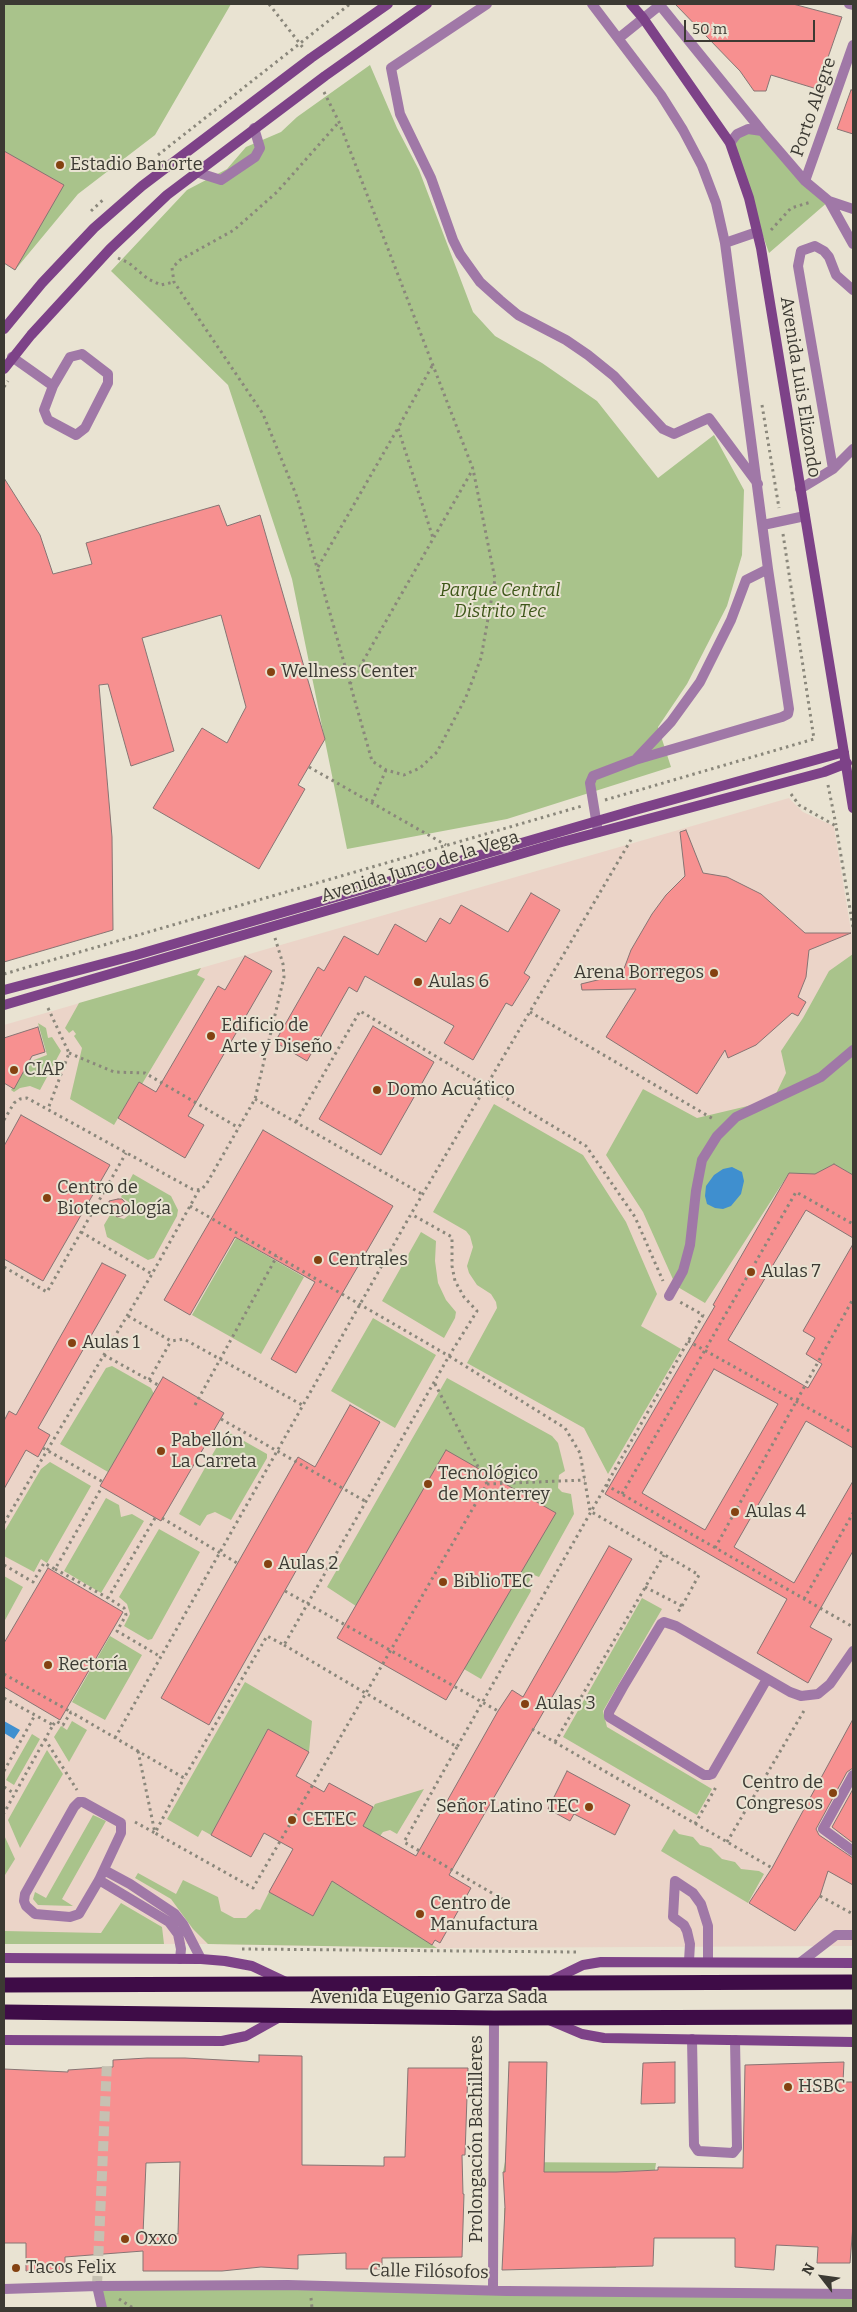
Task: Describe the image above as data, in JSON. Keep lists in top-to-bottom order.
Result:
{
  "streets": {
    "highway": ["Avenida Eugenio Garza Sada"],
    "street": [
      "Porto Alegre",
      "Avenida Luis Elizondo",
      "Avenida Junco de la Vega",
      "Prolongación Bachilleres",
      "Calle Filósofos"
    ]
  },
  "crossings": [
    ["Avenida Luis Elizondo", "Avenida Junco de la Vega"],
    ["Avenida Eugenio Garza Sada", "Prolongación Bachilleres"],
    ["Prolongación Bachilleres", "Calle Filósofos"]
  ],
  "parks": ["Parque Central Distrito Tec"],
  "places": [
    "Estadio Banorte",
    "Wellness Center",
    "Arena Borregos",
    "Aulas 6",
    "Edificio de Arte y Diseño",
    "CIAP",
    "Domo Acuático",
    "Centro de Biotecnología",
    "Centrales",
    "Aulas 7",
    "Aulas 1",
    "Pabellón La Carreta",
    "Tecnológico de Monterrey",
    "Aulas 4",
    "Aulas 2",
    "BiblioTEC",
    "Rectoría",
    "Aulas 3",
    "Centro de Congresos",
    "Señor Latino TEC",
    "CETEC",
    "Centro de Manufactura",
    "HSBC",
    "Oxxo",
    "Tacos Felix"
  ],
  "scale_bar": "50 m",
  "north": "top left"
}
